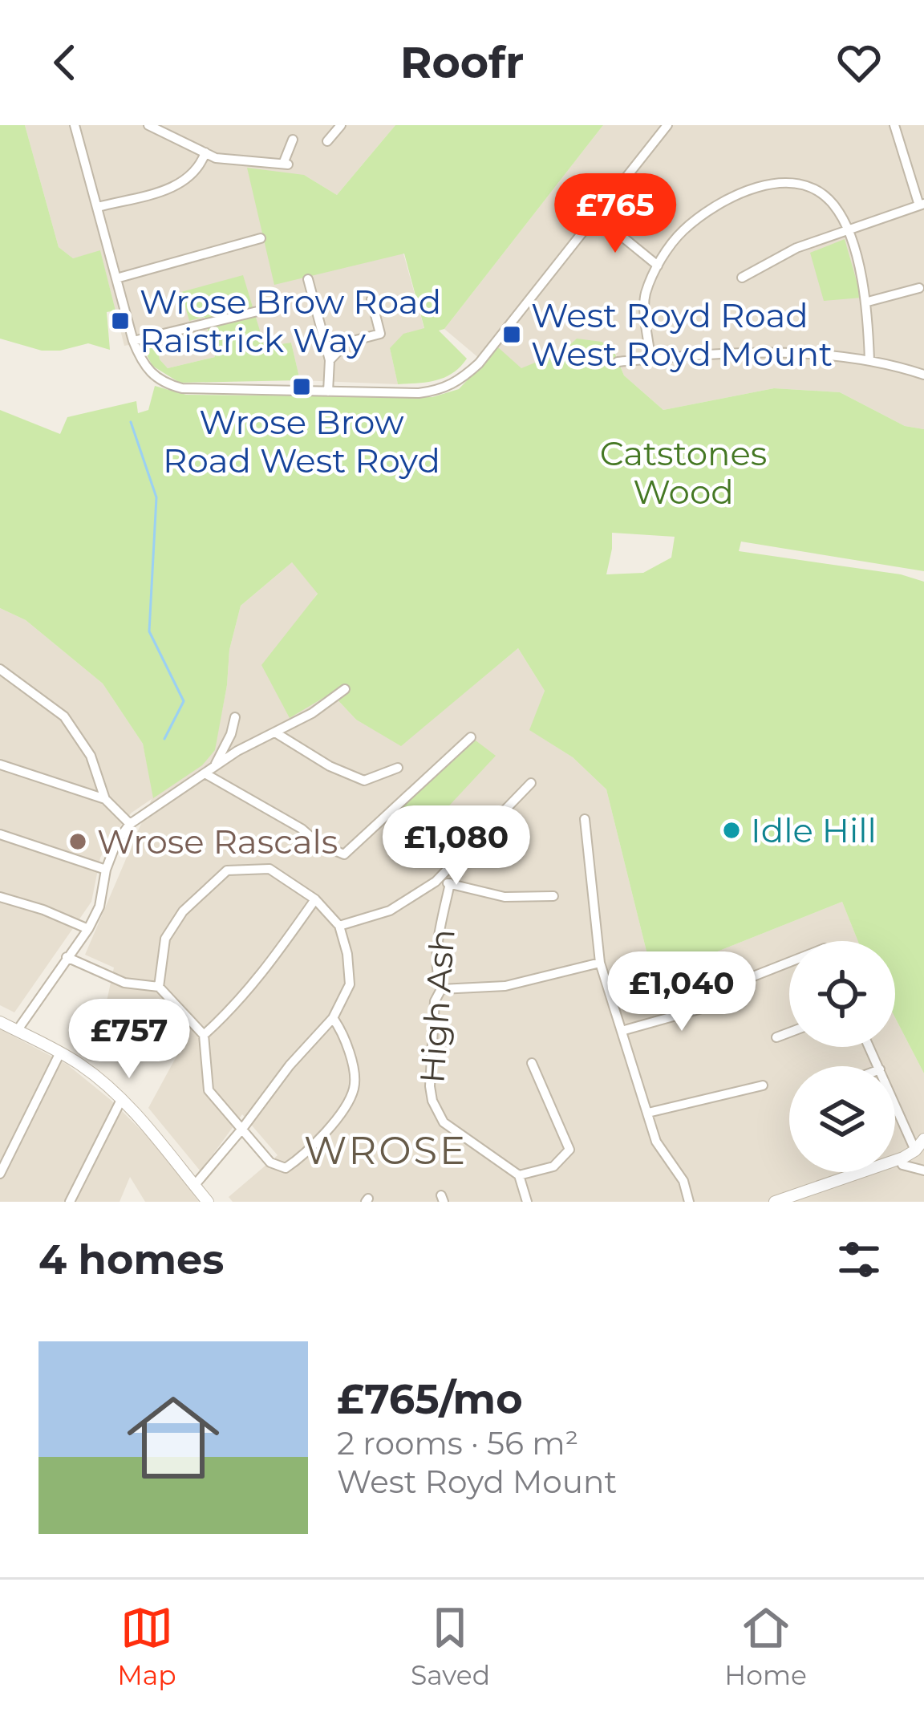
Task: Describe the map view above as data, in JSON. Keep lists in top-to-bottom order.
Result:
{
  "streets": {
    "street": ["High Ash"]
  },
  "districts": ["WROSE"],
  "parks": ["Catstones Wood"],
  "places": {
    "transit": ["Wrose Brow Road Raistrick Way", "West Royd Road West Royd Mount", "Wrose Brow Road West Royd"],
    "other": ["Idle Hill", "Wrose Rascals"]
  },
  "page": {
    "header": "Roofr",
    "price": [
      "£765",
      "£1,080",
      "£1,040",
      "£757"
    ],
    "heading": "4 homes",
    "list": [
      {
        "name": "£765/mo",
        "note": "2 rooms · 56 m² · West Royd Mount"
      }
    ],
    "tabs": ["Map", "Saved", "Home"]
  }
}
